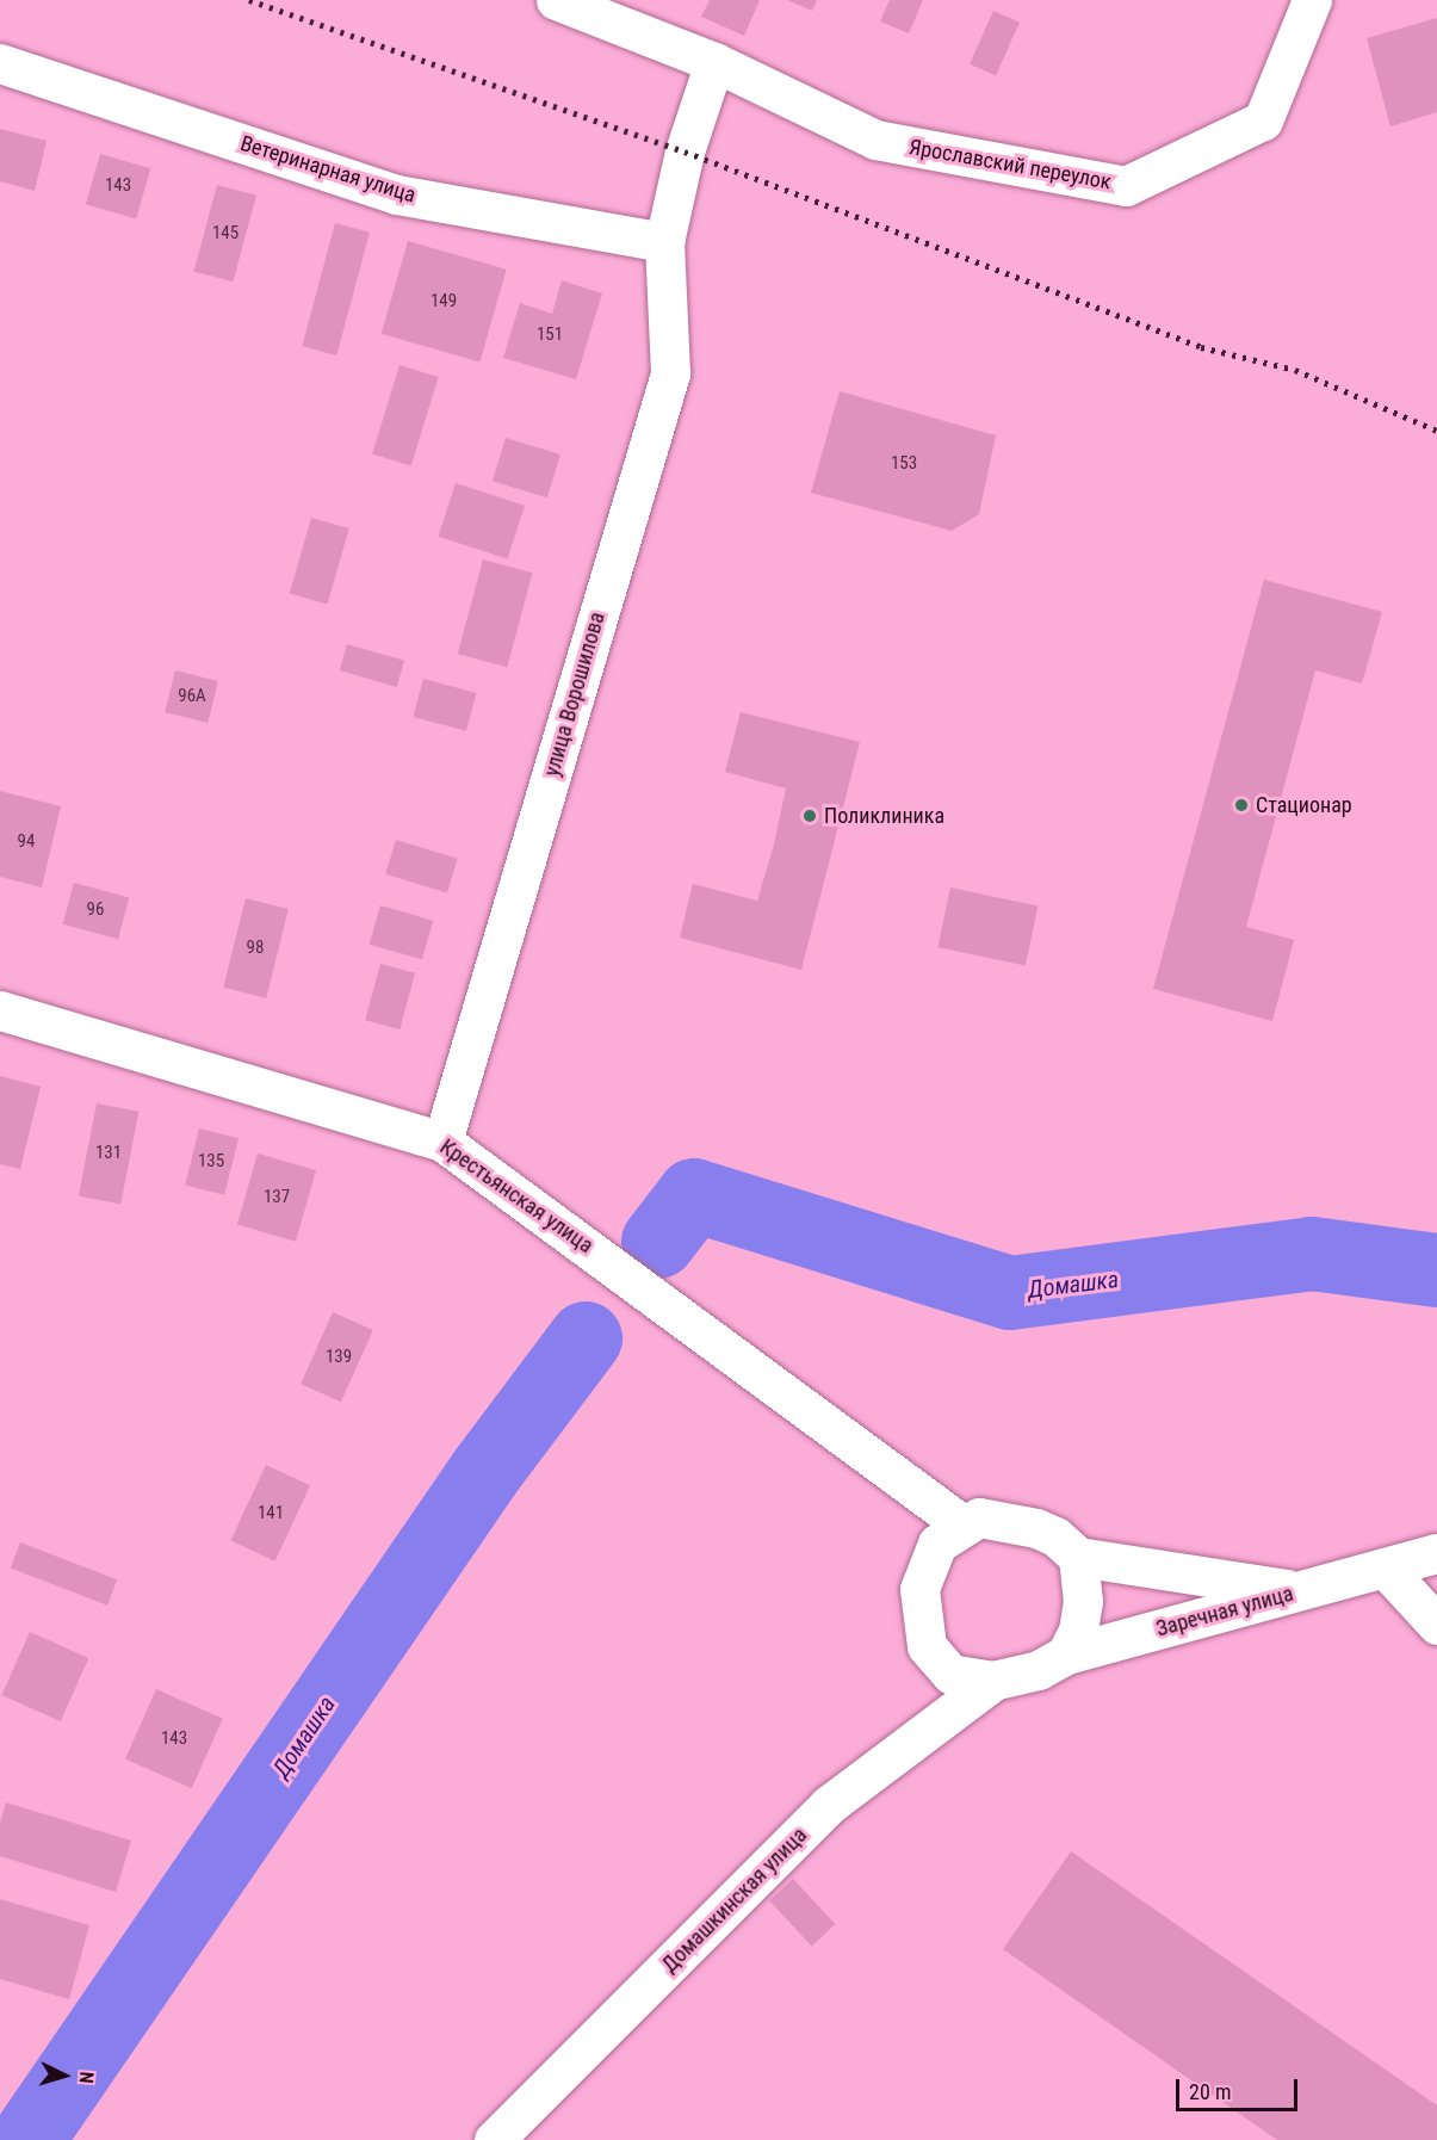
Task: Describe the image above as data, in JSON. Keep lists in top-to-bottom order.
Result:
{
  "streets": {
    "street": [
      "Ярославский переулок",
      "Ветеринарная улица",
      "улица Ворошилова",
      "Крестьянская улица",
      "Заречная улица",
      "Домашкинская улица"
    ]
  },
  "crossings": [
    ["Ярославский переулок", "улица Ворошилова"],
    ["Ветеринарная улица", "улица Ворошилова"],
    ["улица Ворошилова", "Крестьянская улица"],
    ["Крестьянская улица", "Заречная улица"],
    ["Крестьянская улица", "Домашкинская улица"],
    ["Заречная улица", "Домашкинская улица"]
  ],
  "water": ["Домашка"],
  "places": ["Стационар", "Поликлиника"],
  "house_numbers": [
    "143",
    "145",
    "149",
    "151",
    "153",
    "96А",
    "94",
    "96",
    "98",
    "131",
    "135",
    "137",
    "139",
    "141",
    "143"
  ],
  "scale_bar": "20 m",
  "north": "right"
}
